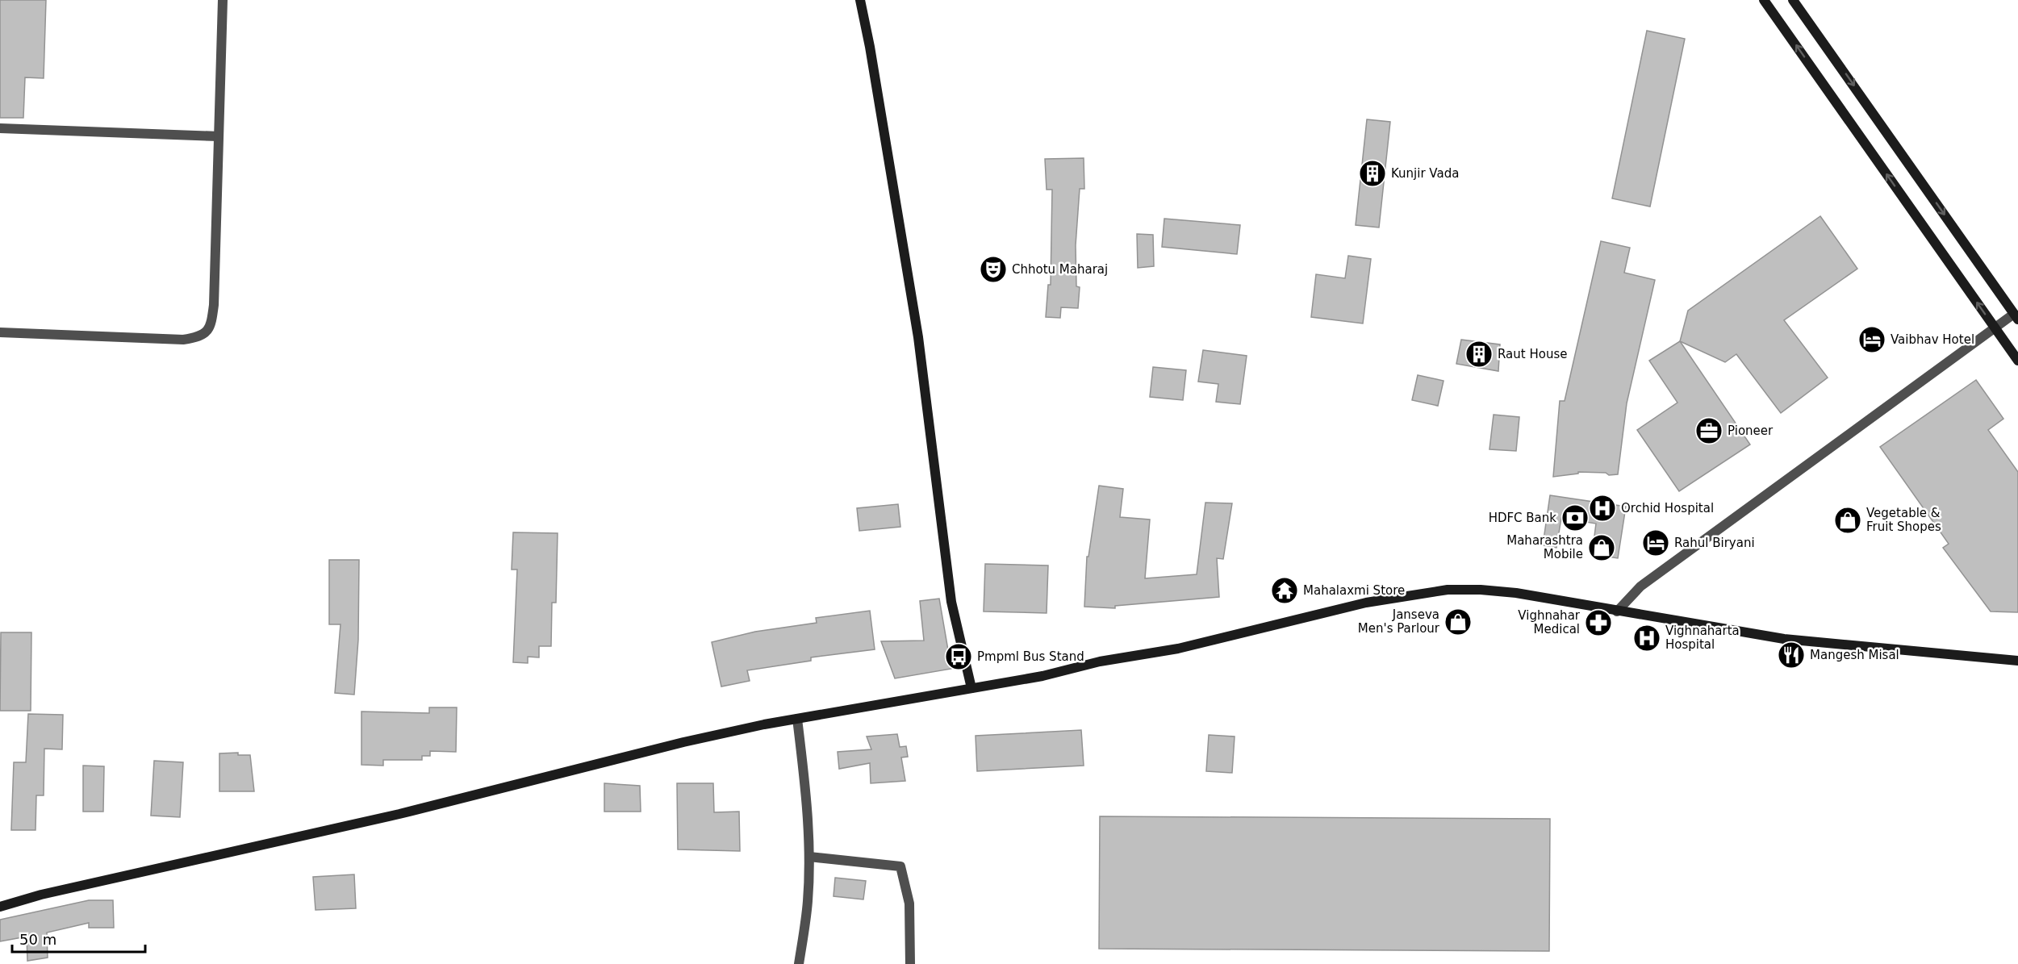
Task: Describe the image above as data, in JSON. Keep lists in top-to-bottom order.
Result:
{
  "places": {
    "building": ["Kunjir Vada", "Raut House"],
    "theatre": ["Chhotu Maharaj"],
    "hotel": ["Vaibhav Hotel", "Rahul Biryani"],
    "office": ["Pioneer"],
    "hospital": ["Orchid Hospital", "Vighnaharta Hospital"],
    "bank": ["HDFC Bank"],
    "shop": ["Vegetable & Fruit Shopes", "Maharashtra Mobile", "Janseva Men's Parlour"],
    "temple": ["Mahalaxmi Store"],
    "pharmacy": ["Vighnahar Medical"],
    "restaurant": ["Mangesh Misal"],
    "bus stop": ["Pmpml Bus Stand"]
  },
  "scale_bar": "50 m"
}
